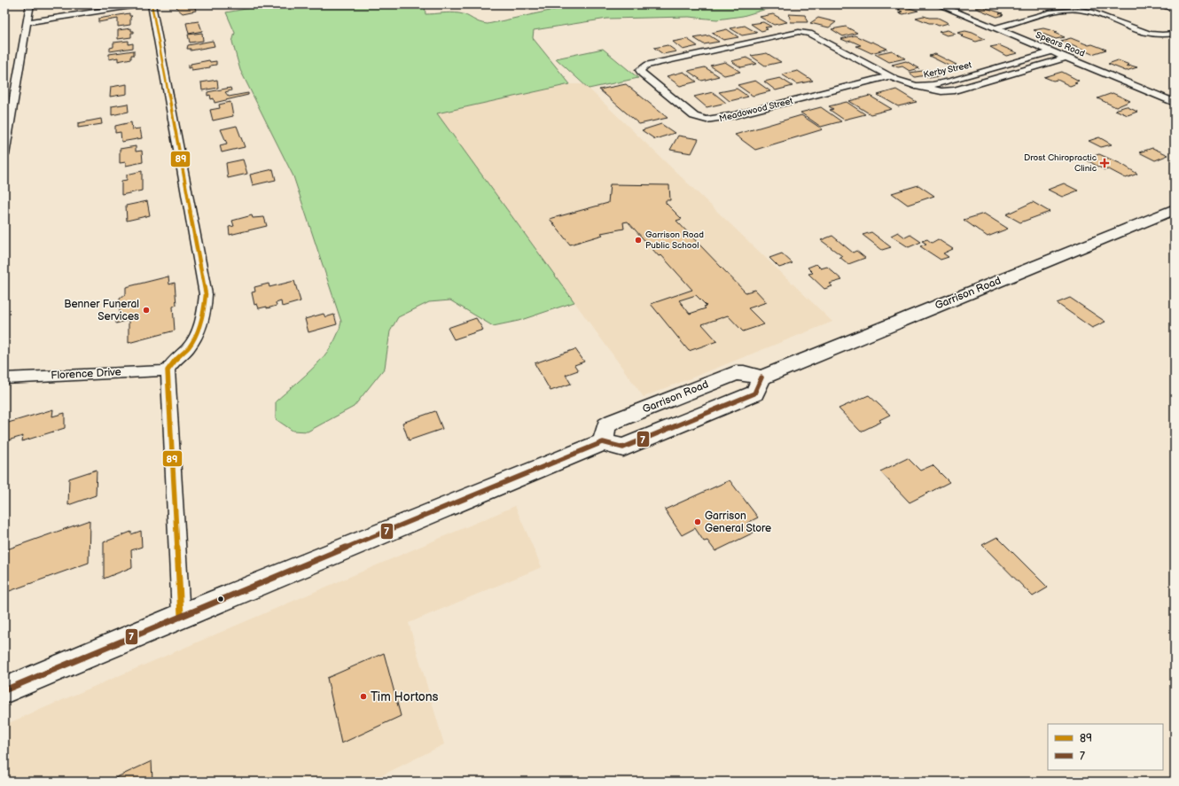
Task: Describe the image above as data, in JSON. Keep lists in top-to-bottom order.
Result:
{
  "streets": {
    "main road": ["Garrison Road"],
    "street": [
      "Spears Road",
      "Kerby Street",
      "Meadowood Street",
      "Florence Drive"
    ]
  },
  "crossings": [
    ["Spears Road", "Kerby Street"]
  ],
  "places": {
    "health": ["Drost Chiropractic Clinic"],
    "other": [
      "Garrison Road Public School",
      "Benner Funeral Services",
      "Garrison General Store",
      "Tim Hortons"
    ]
  },
  "lines": ["transit line 89", "transit line 7"],
  "legend": ["89", "7"]
}
